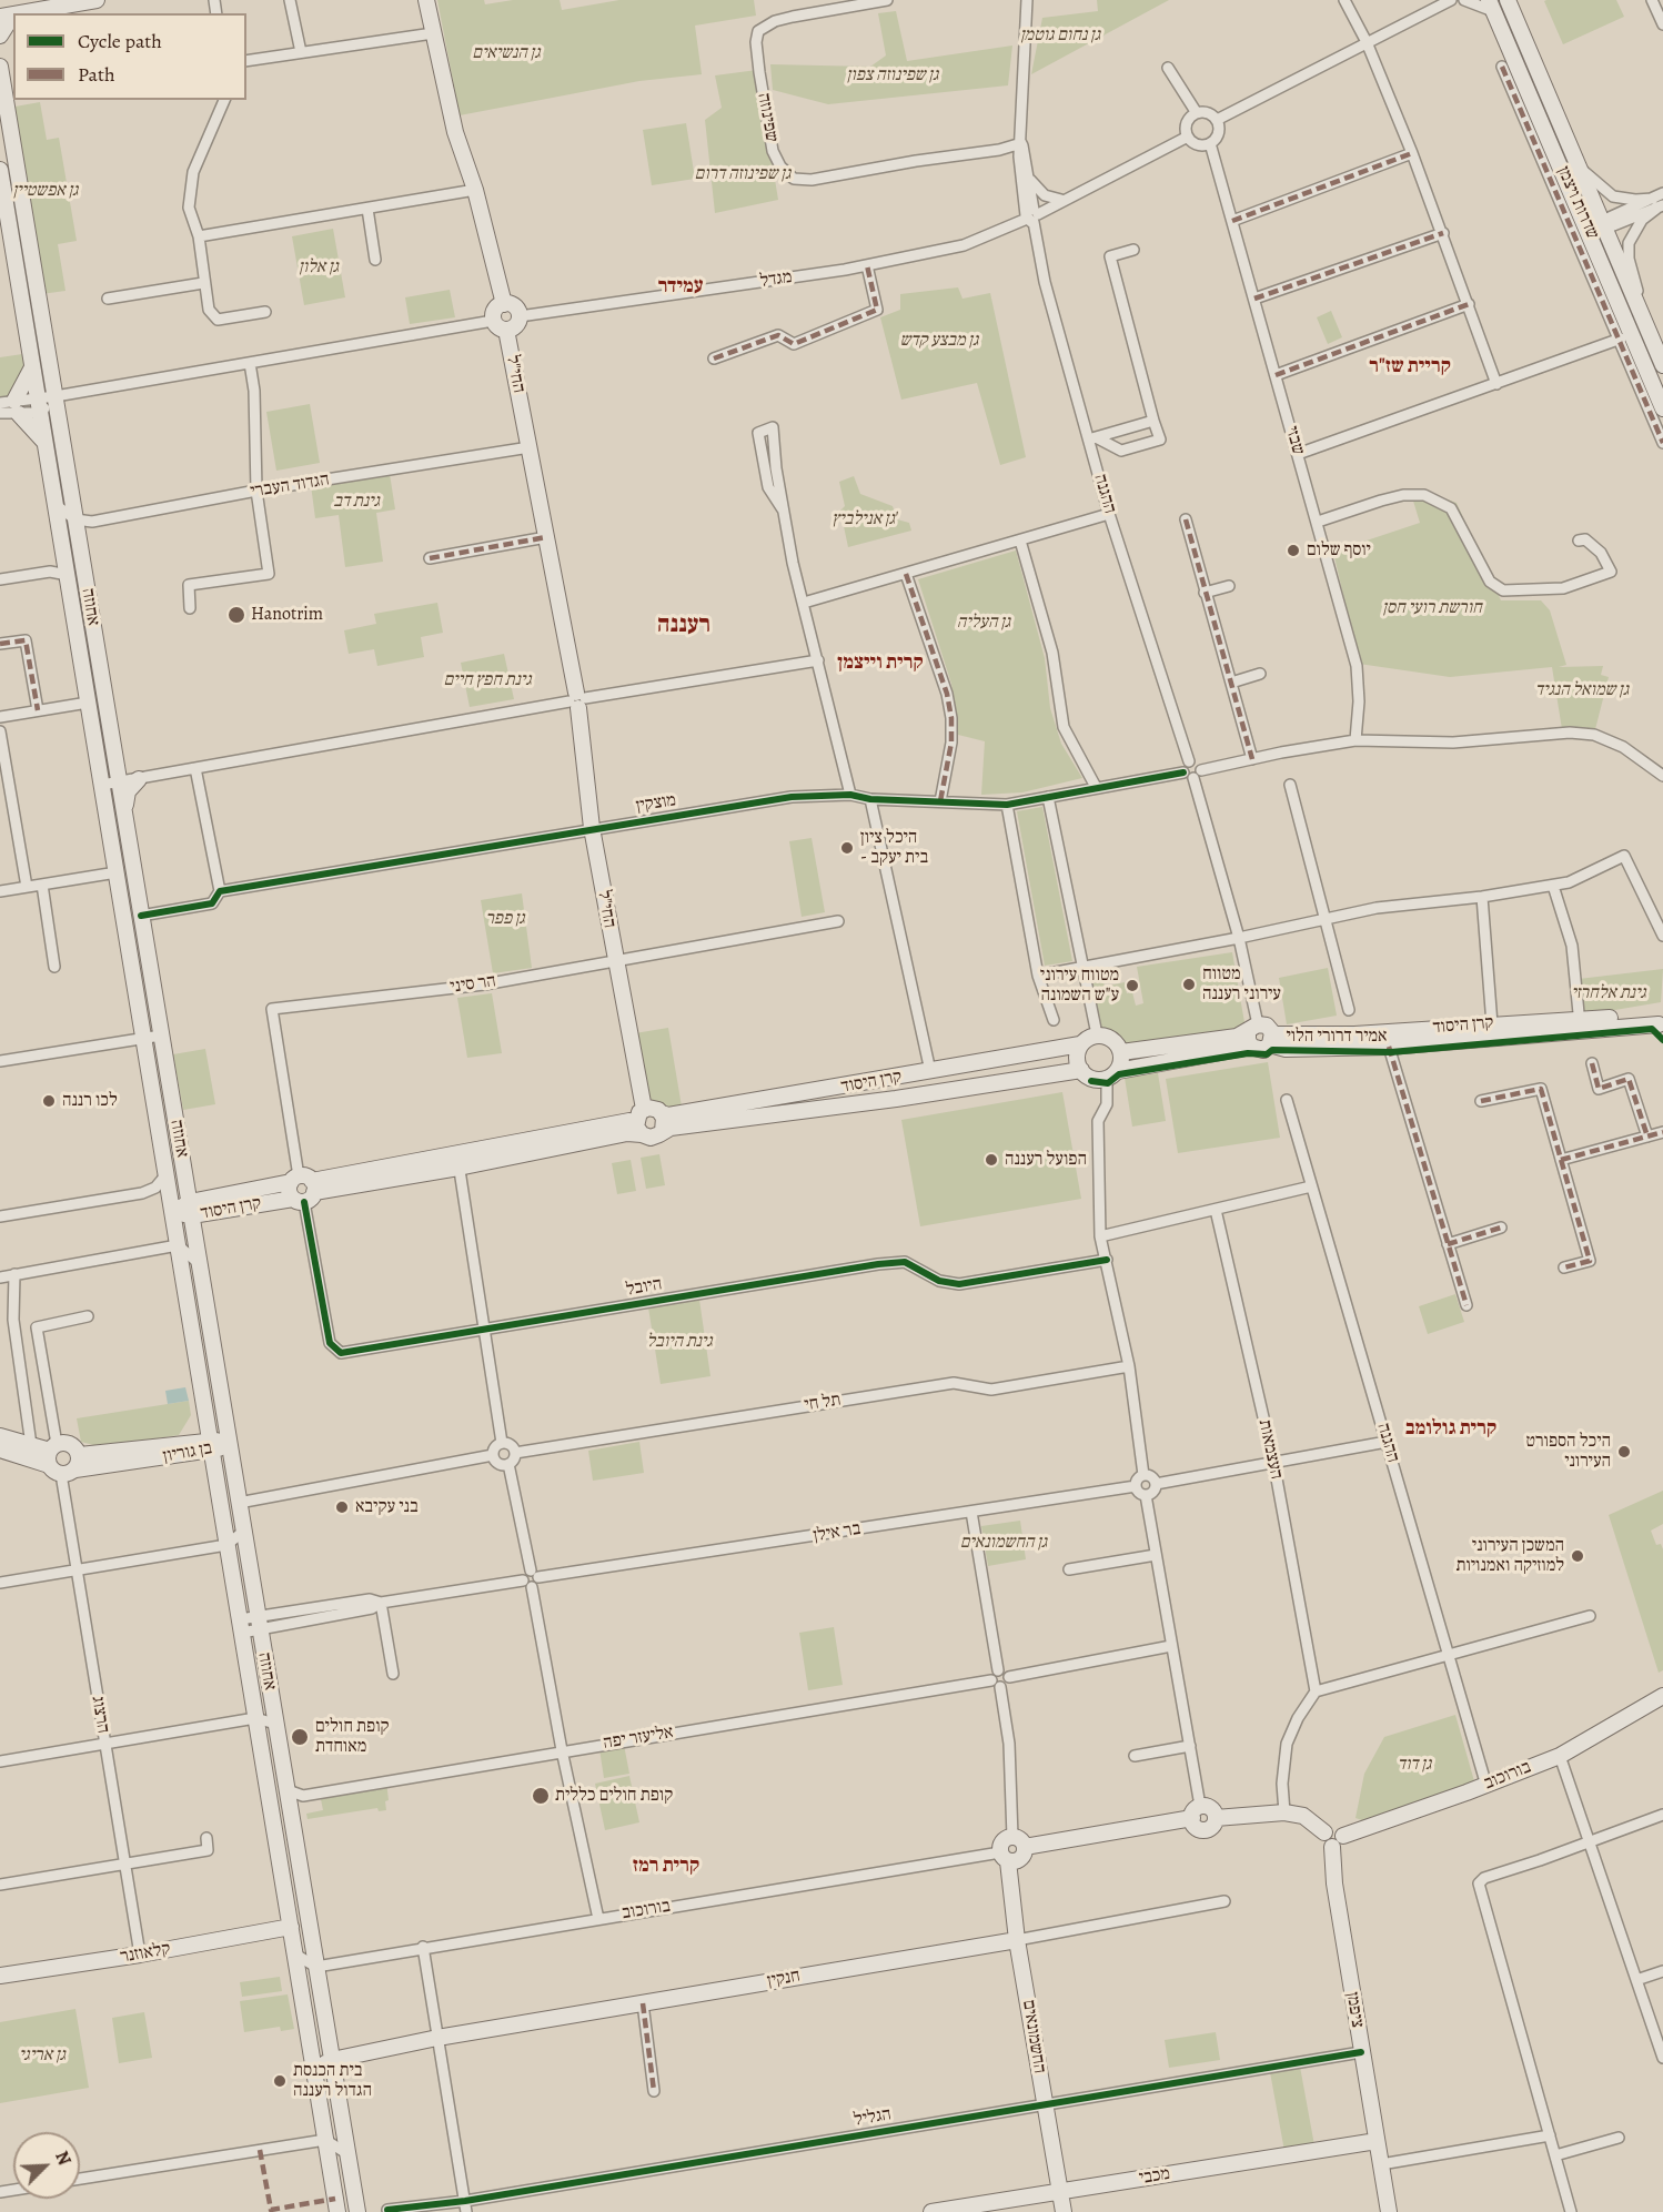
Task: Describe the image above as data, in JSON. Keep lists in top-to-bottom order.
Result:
{
  "streets": {
    "street": [
      "שפינוזה",
      "שדרות ויצמן",
      "מגדל",
      "החי\"ל",
      "שבזי",
      "הגדוד העברי",
      "ההגנה",
      "אחוזה",
      "מוצקין",
      "הר סיני",
      "קרן היסוד",
      "היובל",
      "תל חי",
      "העצמאות",
      "בן גוריון",
      "בר אילן",
      "הרצוג",
      "אליעזר יפה",
      "בורוכוב",
      "קלאוזנר",
      "חנקין",
      "ציפמן",
      "החשמונאים",
      "הגליל",
      "מכבי"
    ],
    "cycle path": ["אמיר דרורי הלוי"]
  },
  "crossings": [
    ["מגדל", "החי\"ל"],
    ["מגדל", "שבזי"],
    ["מגדל", "ההגנה"],
    ["החי\"ל", "הגדוד העברי"],
    ["החי\"ל", "מוצקין"],
    ["החי\"ל", "הר סיני"],
    ["החי\"ל", "קרן היסוד"],
    ["הגדוד העברי", "אחוזה"],
    ["ההגנה", "בורוכוב"],
    ["אחוזה", "מוצקין"],
    ["אחוזה", "קרן היסוד"],
    ["אחוזה", "בן גוריון"],
    ["אחוזה", "אליעזר יפה"],
    ["אחוזה", "בורוכוב"],
    ["אחוזה", "קלאוזנר"],
    ["אחוזה", "חנקין"],
    ["הר סיני", "קרן היסוד"],
    ["הר סיני", "היובל"],
    ["קרן היסוד", "היובל"],
    ["בן גוריון", "הרצוג"],
    ["הרצוג", "קלאוזנר"],
    ["בורוכוב", "ציפמן"],
    ["בורוכוב", "החשמונאים"],
    ["חנקין", "החשמונאים"],
    ["ציפמן", "הגליל"],
    ["ציפמן", "מכבי"],
    ["החשמונאים", "הגליל"],
    ["החשמונאים", "מכבי"]
  ],
  "districts": [
    "עמידר",
    "קריית שז\"ר",
    "רעננה",
    "קרית וייצמן",
    "קרית גולומב",
    "קרית רמז"
  ],
  "parks": [
    "גן נחום גוטמן",
    "גן הנשיאים",
    "גן שפינוזה צפון",
    "גן שפינוזה דרום",
    "גן אפשטיין",
    "גן אלון",
    "גן מבצע קדש",
    "גינת דב",
    "גן אנילביץ'",
    "חורשת רועי חסן",
    "גן העליה",
    "גינת חפץ חיים",
    "גן שמואל הנגיד",
    "גן פפר",
    "גינת אלחרזי",
    "גינת היובל",
    "גן החשמונאים",
    "גן דוד",
    "גן אריגי"
  ],
  "places": [
    "יוסף שלום",
    "Hanotrim",
    "היכל ציון - בית יעקב",
    "מטווח עירוני רעננה",
    "מטווח עירוני ע\"ש השמונה",
    "לכו רננה",
    "הפועל רעננה",
    "היכל הספורט העירוני",
    "בני עקיבא",
    "המשכן העירוני למוזיקה ואמנויות",
    "קופת חולים מאוחדת",
    "קופת חולים כללית",
    "בית הכנסת הגדול רעננה"
  ],
  "legend": ["Cycle path", "Path"],
  "north": "top right"
}
